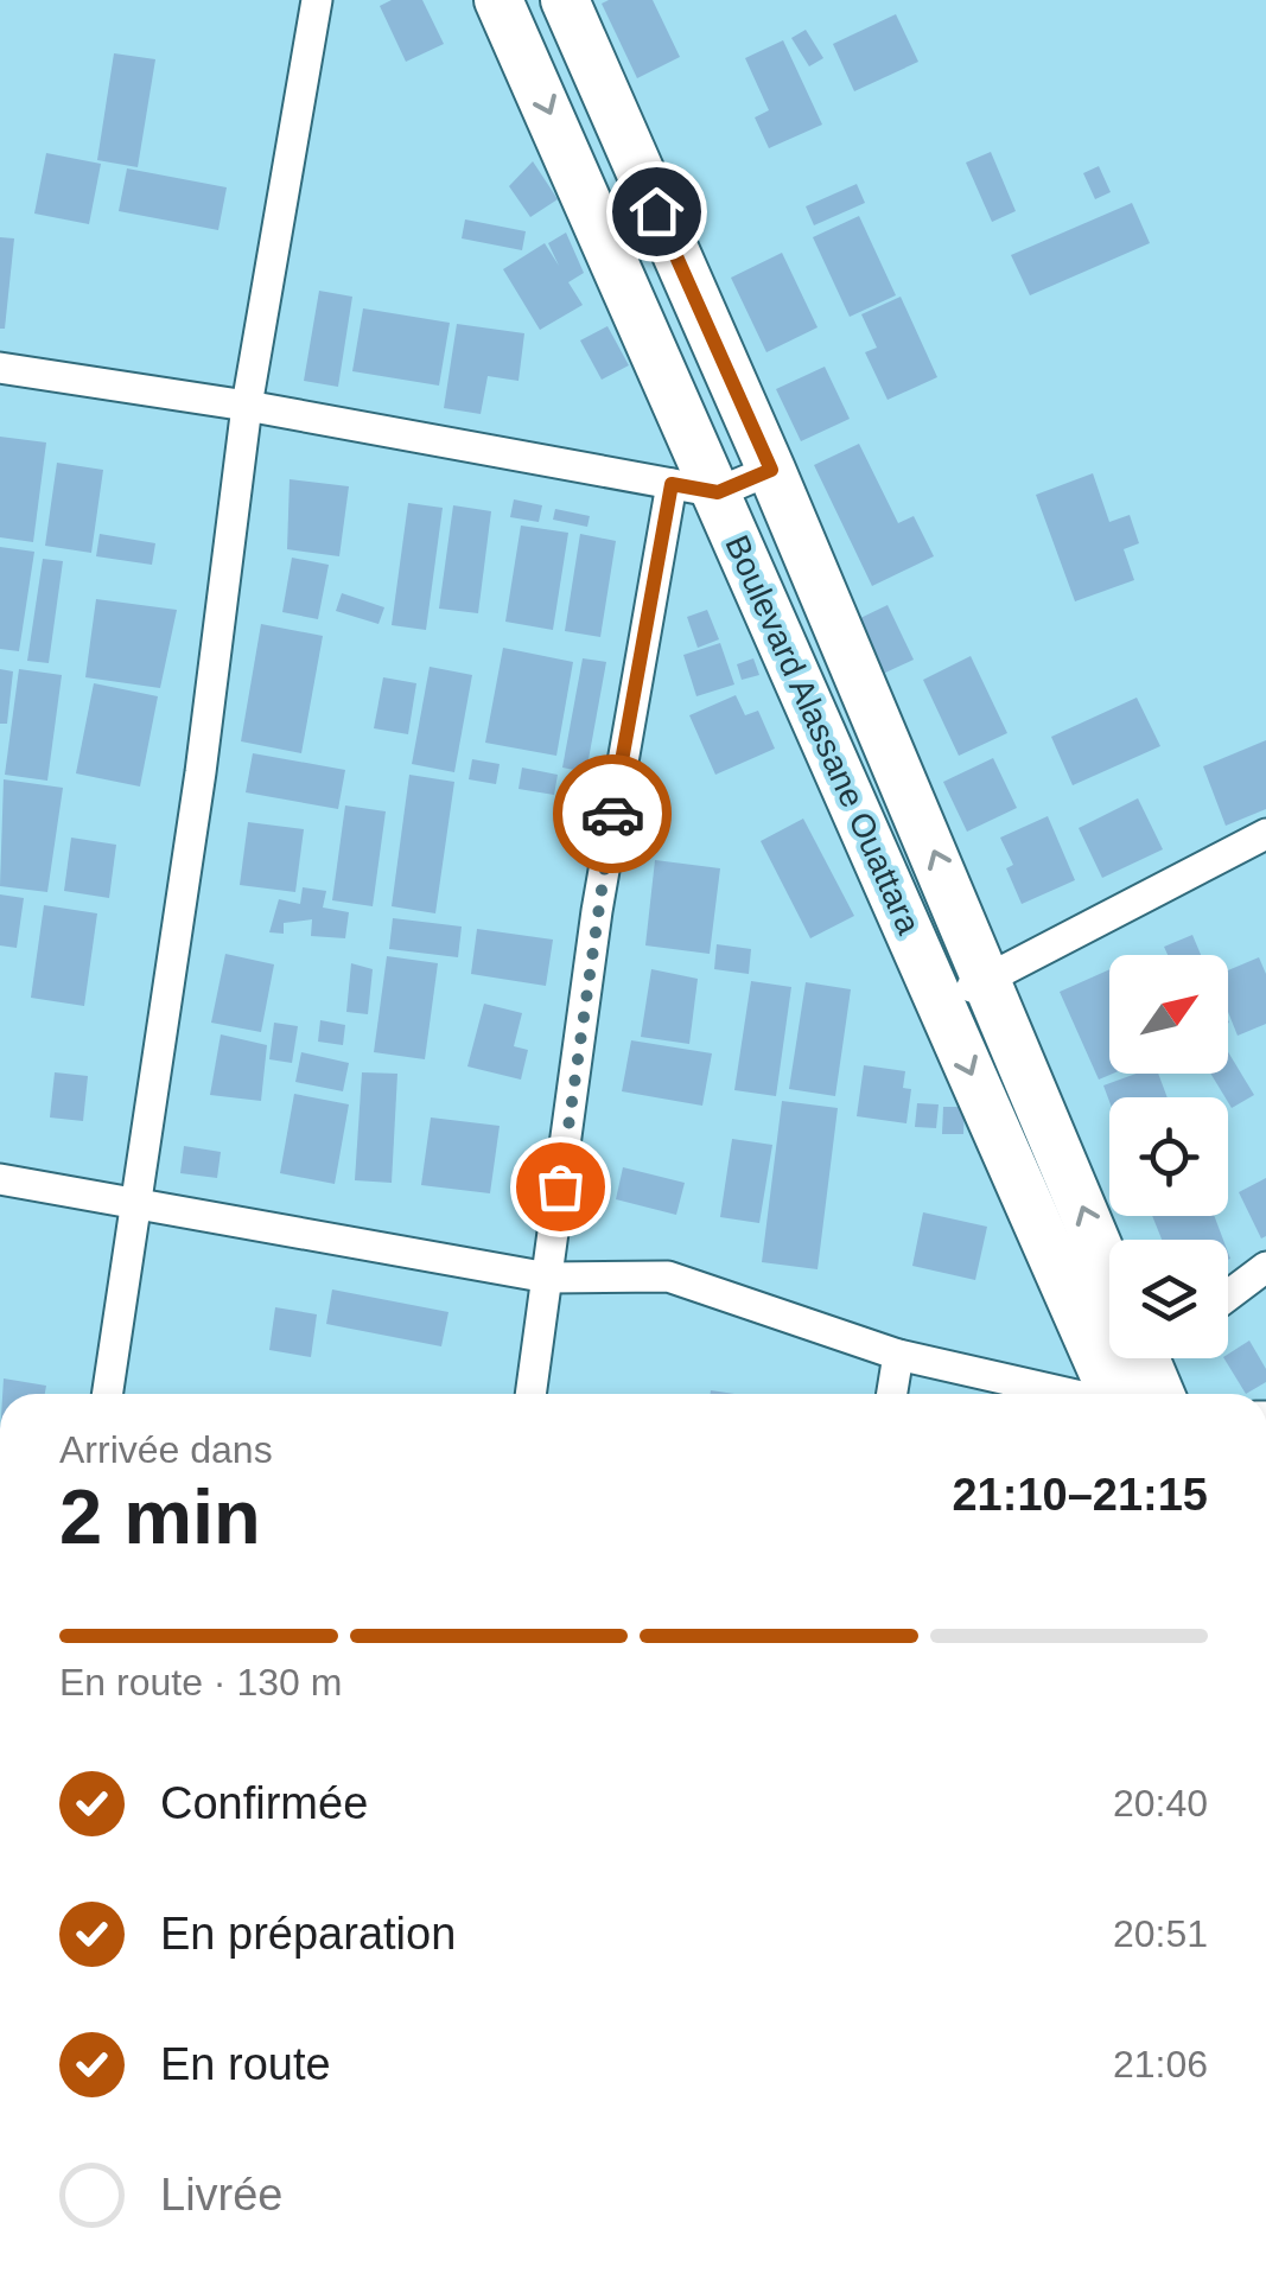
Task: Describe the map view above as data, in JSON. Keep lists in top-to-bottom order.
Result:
{
  "streets": {
    "main road": ["Boulevard Alassane Ouattara"]
  },
  "north": "top right",
  "page": {
    "heading": ["2 min", "Arrivée dans", "21:10–21:15"],
    "bar": "En route · 130 m",
    "list": [
      ["Confirmée", "20:40"],
      ["En préparation", "20:51"],
      ["En route", "21:06"],
      "Livrée"
    ]
  }
}
